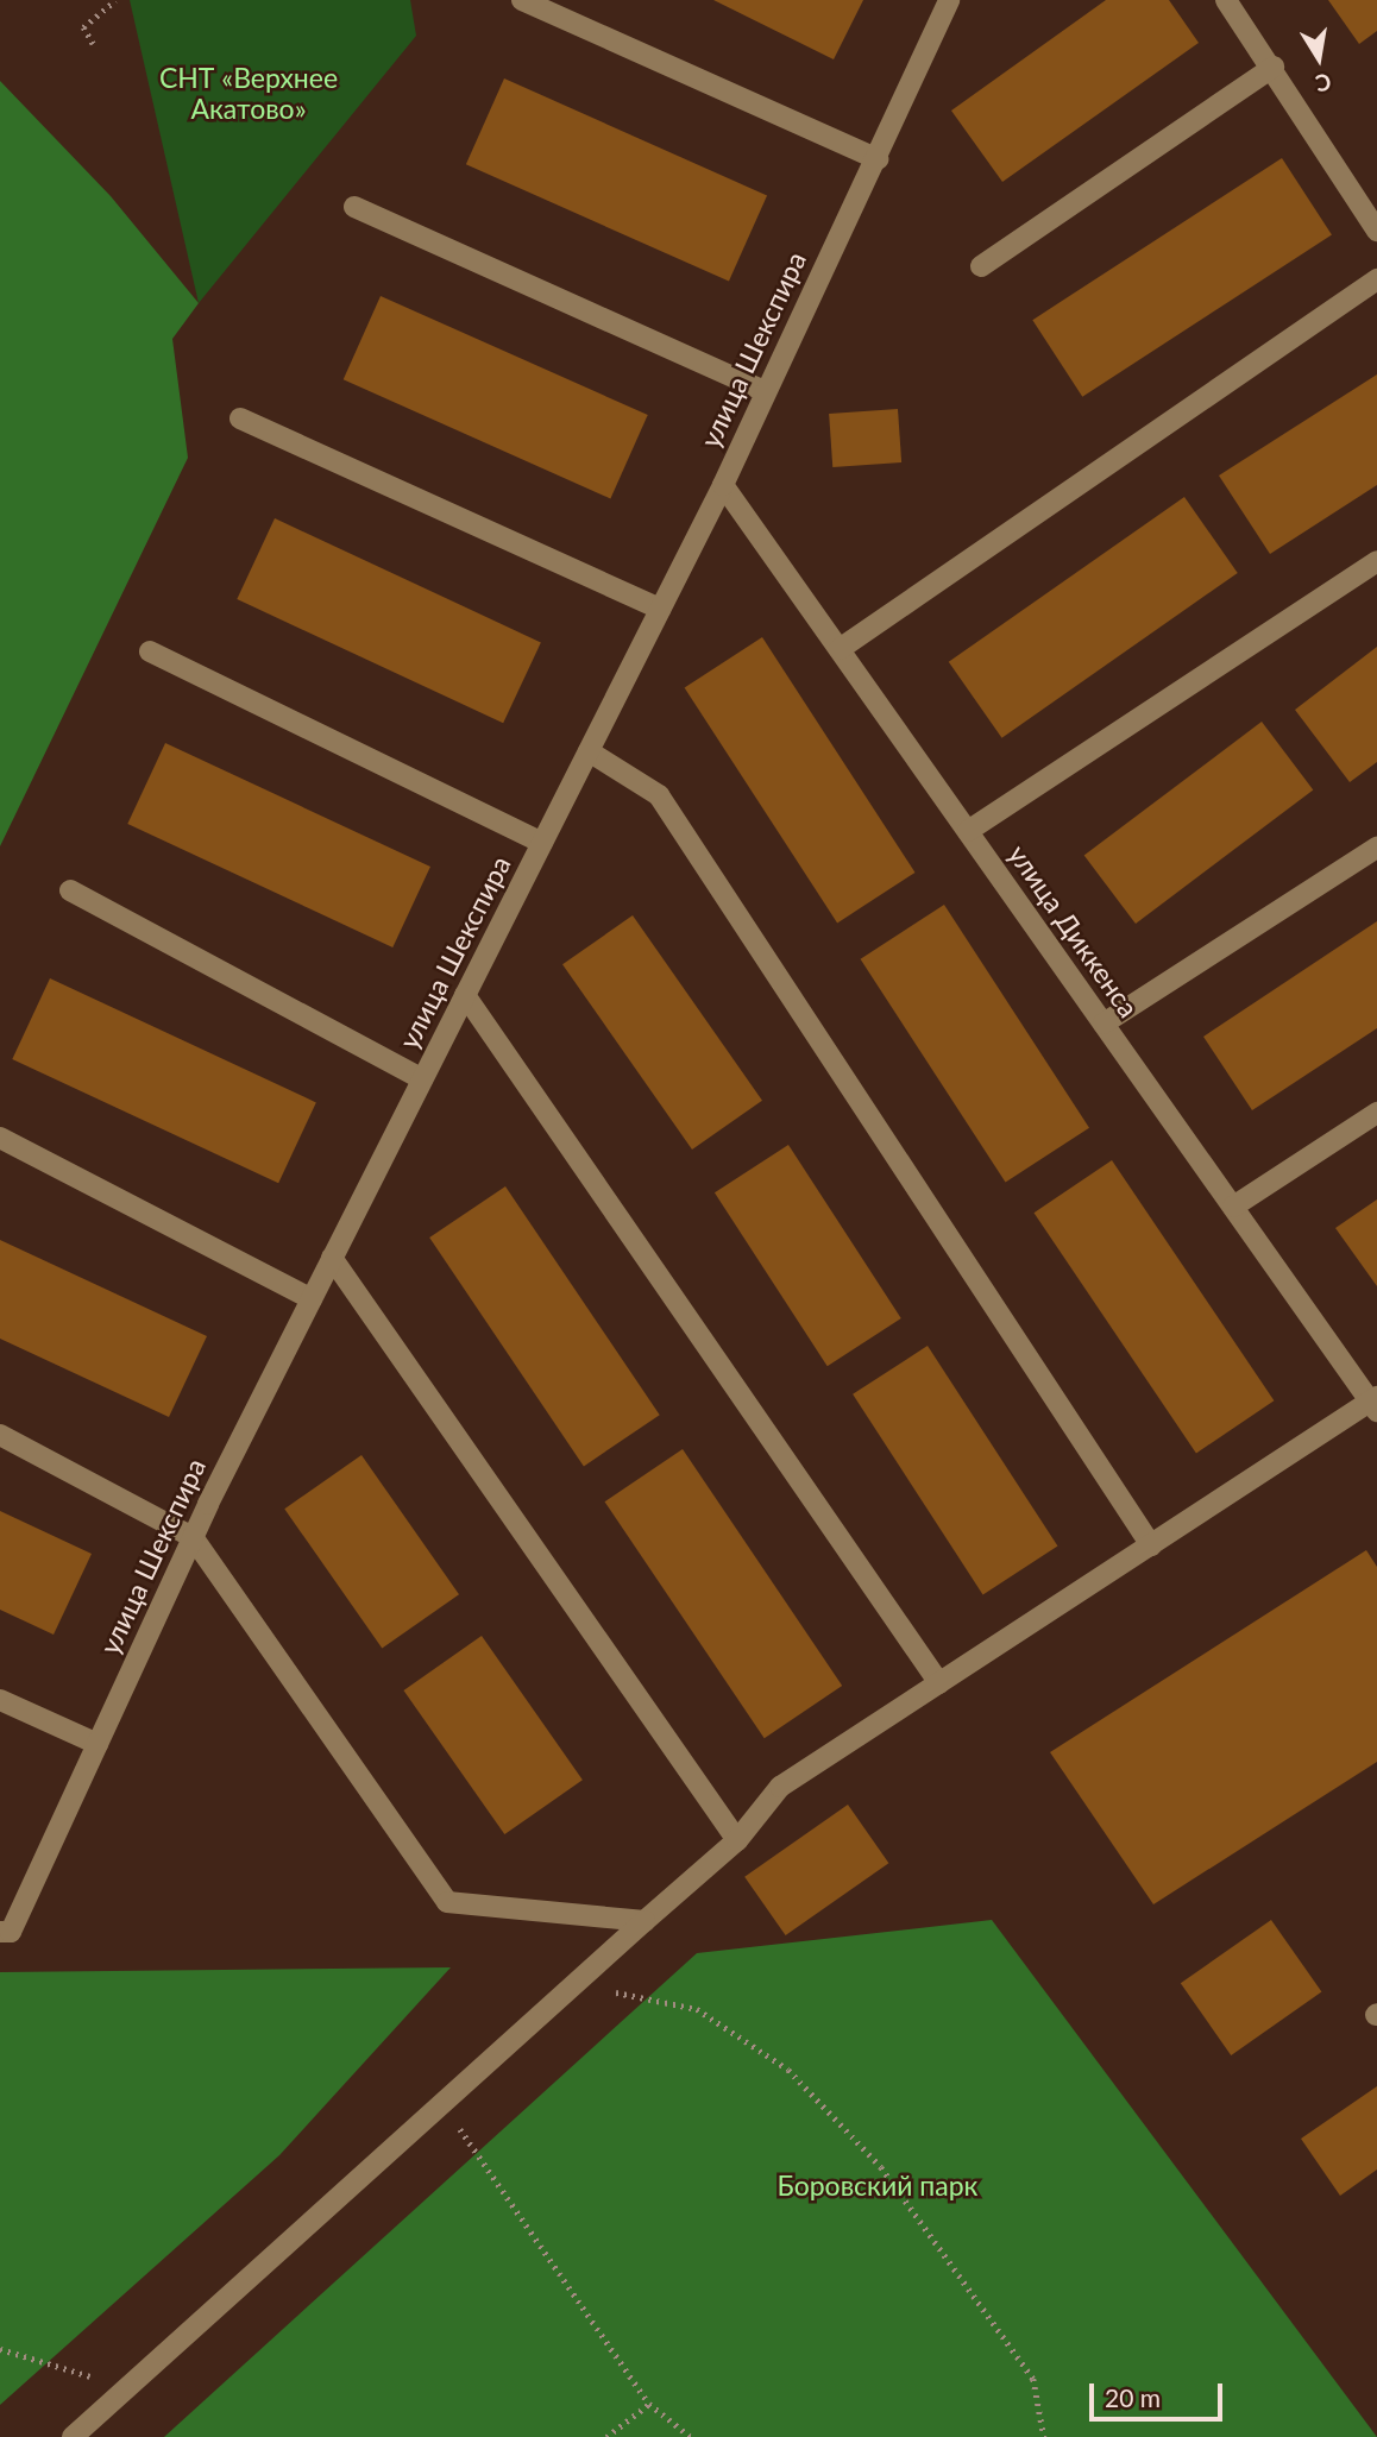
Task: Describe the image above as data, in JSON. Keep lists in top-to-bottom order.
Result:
{
  "streets": {
    "street": ["улица Шекспира", "улица Диккенса"]
  },
  "crossings": [
    ["улица Шекспира", "улица Диккенса"]
  ],
  "parks": ["СНТ «Верхнее Акатово»", "Боровский парк"],
  "scale_bar": "20 m",
  "north": "bottom"
}
